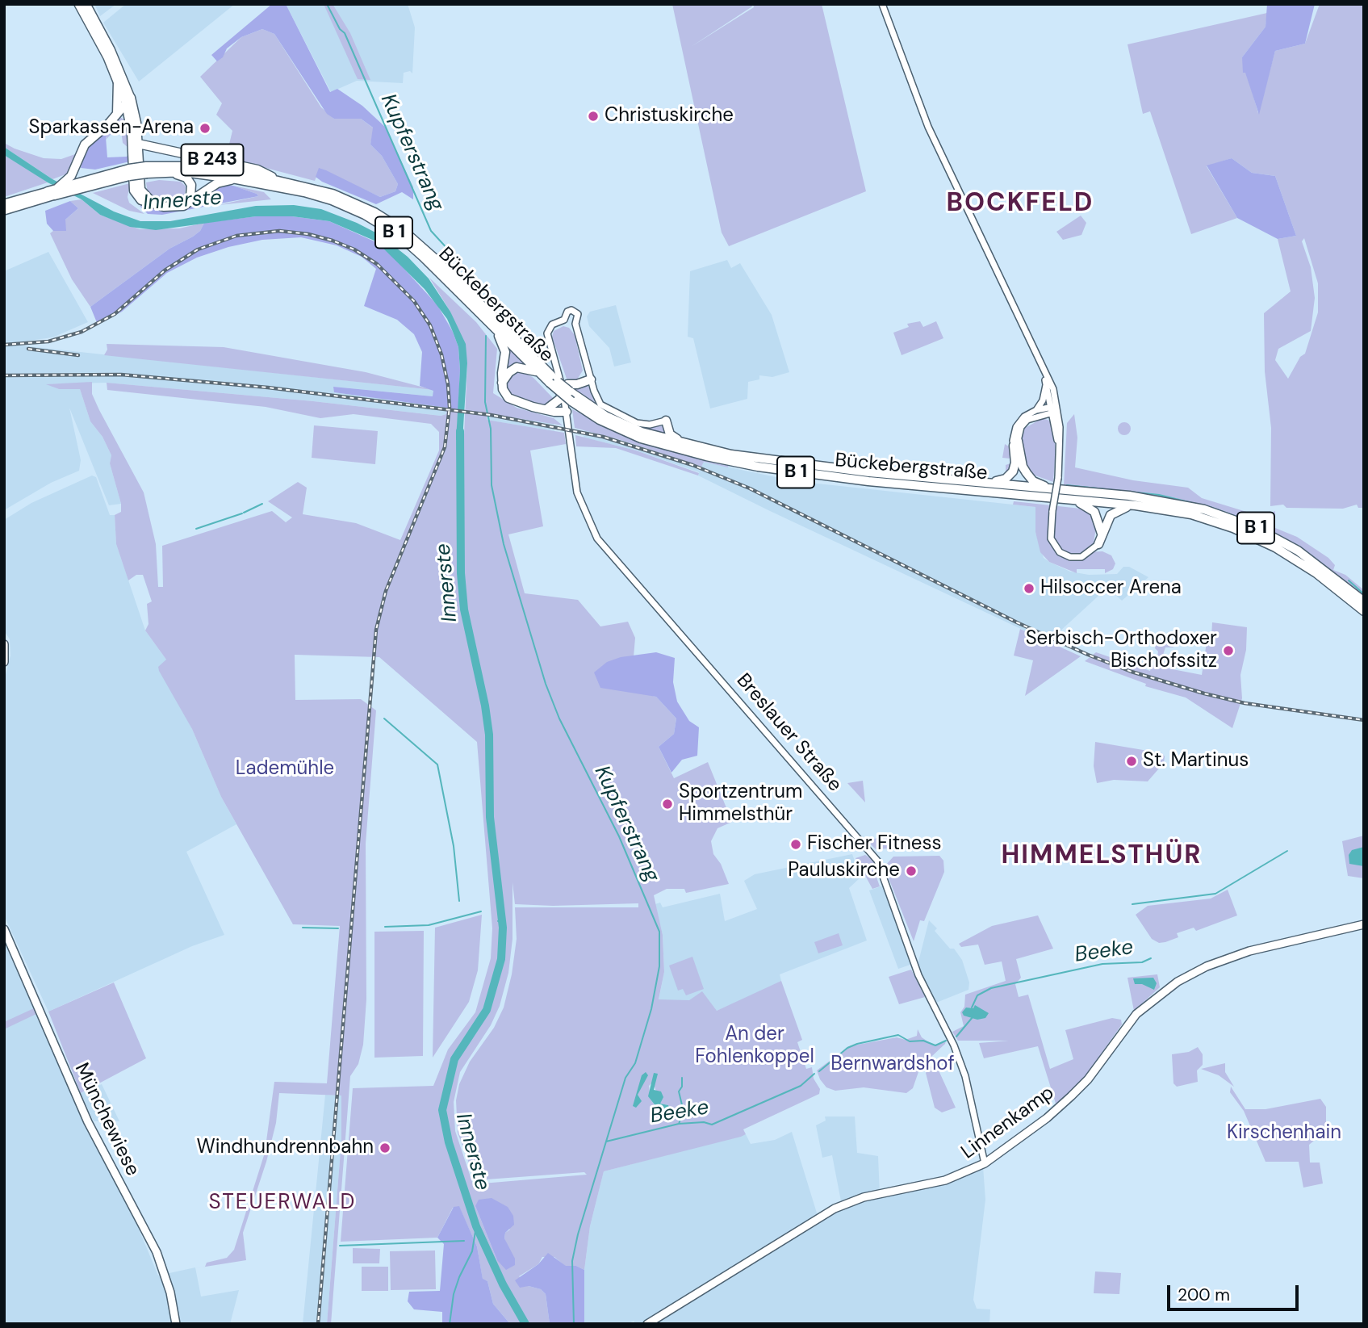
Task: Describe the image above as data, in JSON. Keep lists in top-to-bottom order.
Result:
{
  "streets": {
    "highway": ["B 243", "B 1", "Bückebergstraße"],
    "main road": ["Münchewiese", "Linnenkamp"],
    "street": ["Breslauer Straße"]
  },
  "crossings": [
    ["B 243", "Bückebergstraße"],
    ["B 1", "Bückebergstraße"],
    ["Bückebergstraße", "Breslauer Straße"],
    ["Breslauer Straße", "Linnenkamp"]
  ],
  "districts": ["BOCKFELD", "HIMMELSTHÜR", "STEUERWALD"],
  "water": ["Kupferstrang", "Innerste", "Beeke"],
  "parks": [
    "Lademühle",
    "An der Fohlenkoppel",
    "Bernwardshof",
    "Kirschenhain"
  ],
  "places": [
    "Christuskirche",
    "Sparkassen-Arena",
    "Hilsoccer Arena",
    "Serbisch-Orthodoxer Bischofssitz",
    "St. Martinus",
    "Sportzentrum Himmelsthür",
    "Fischer Fitness",
    "Pauluskirche",
    "Windhundrennbahn"
  ],
  "scale_bar": "200 m"
}
